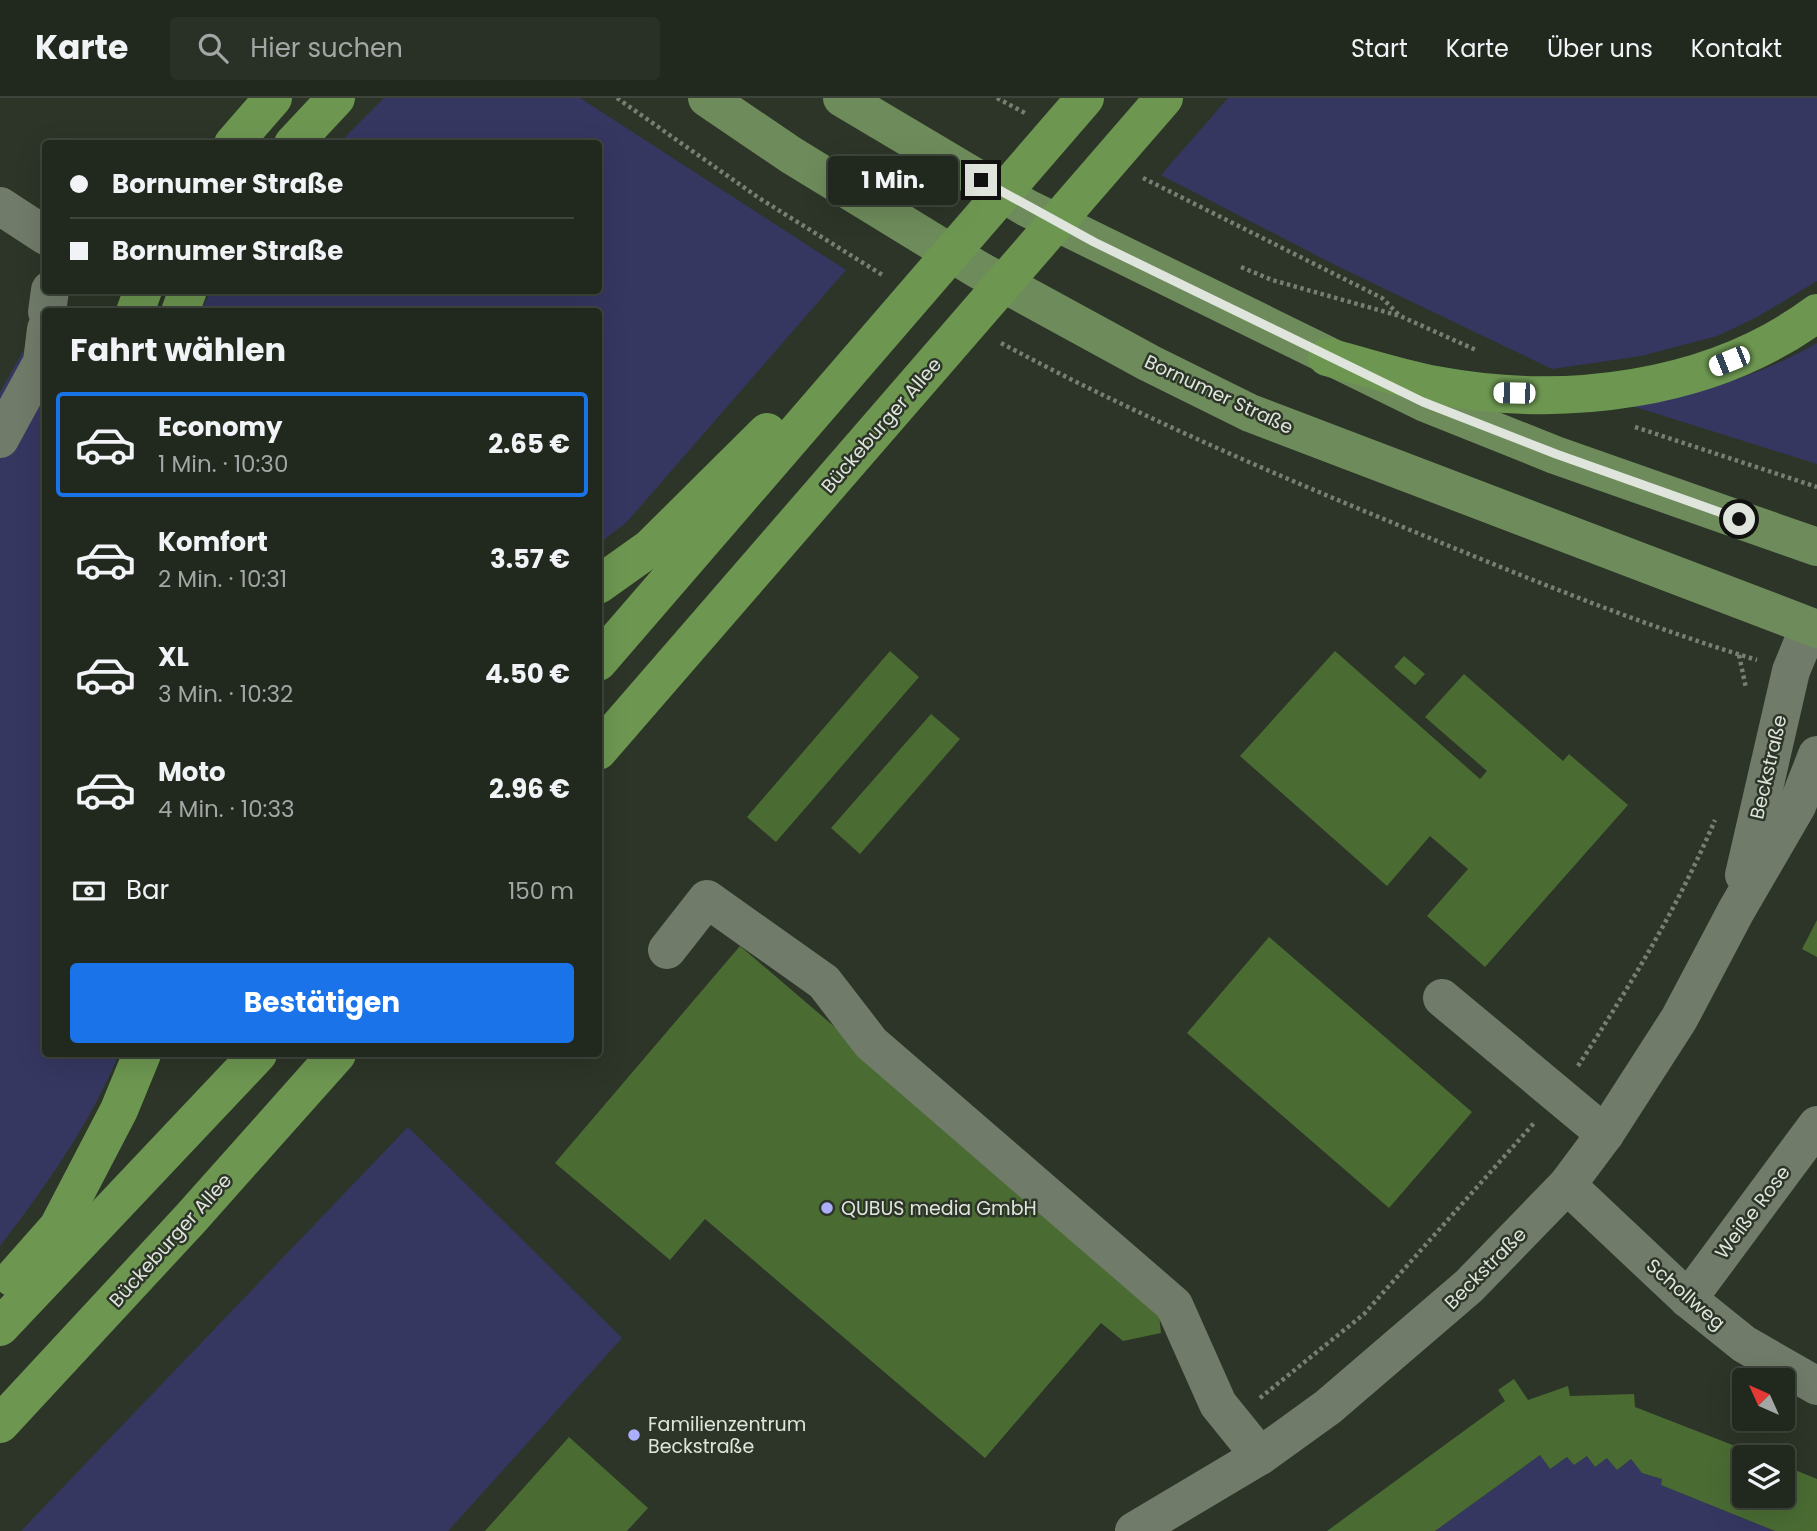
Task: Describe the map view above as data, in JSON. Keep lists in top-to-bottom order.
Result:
{
  "streets": {
    "highway": ["Bückeburger Allee"],
    "main road": ["Bornumer Straße"],
    "street": ["Beckstraße", "Weiße Rose", "Schollweg"]
  },
  "crossings": [
    ["Bornumer Straße", "Beckstraße"],
    ["Beckstraße", "Schollweg"],
    ["Weiße Rose", "Schollweg"]
  ],
  "places": ["QUBUS media GmbH", "Familienzentrum Beckstraße"],
  "north": "top left",
  "page": {
    "header": "Karte",
    "search": "Hier suchen",
    "nav": [
      "Start",
      "Karte",
      "Über uns",
      "Kontakt"
    ],
    "banner": ["Bornumer Straße", "Bornumer Straße"],
    "bubble": "1 Min.",
    "heading": "Fahrt wählen",
    "list": [
      {
        "name": "Economy",
        "note": "1 Min. · 10:30",
        "value": "2.65 €"
      },
      {
        "name": "Komfort",
        "note": "2 Min. · 10:31",
        "value": "3.57 €"
      },
      {
        "name": "XL",
        "note": "3 Min. · 10:32",
        "value": "4.50 €"
      },
      {
        "name": "Moto",
        "note": "4 Min. · 10:33",
        "value": "2.96 €"
      }
    ],
    "pay": ["Bar", "150 m"],
    "buttons": "Bestätigen"
  }
}
